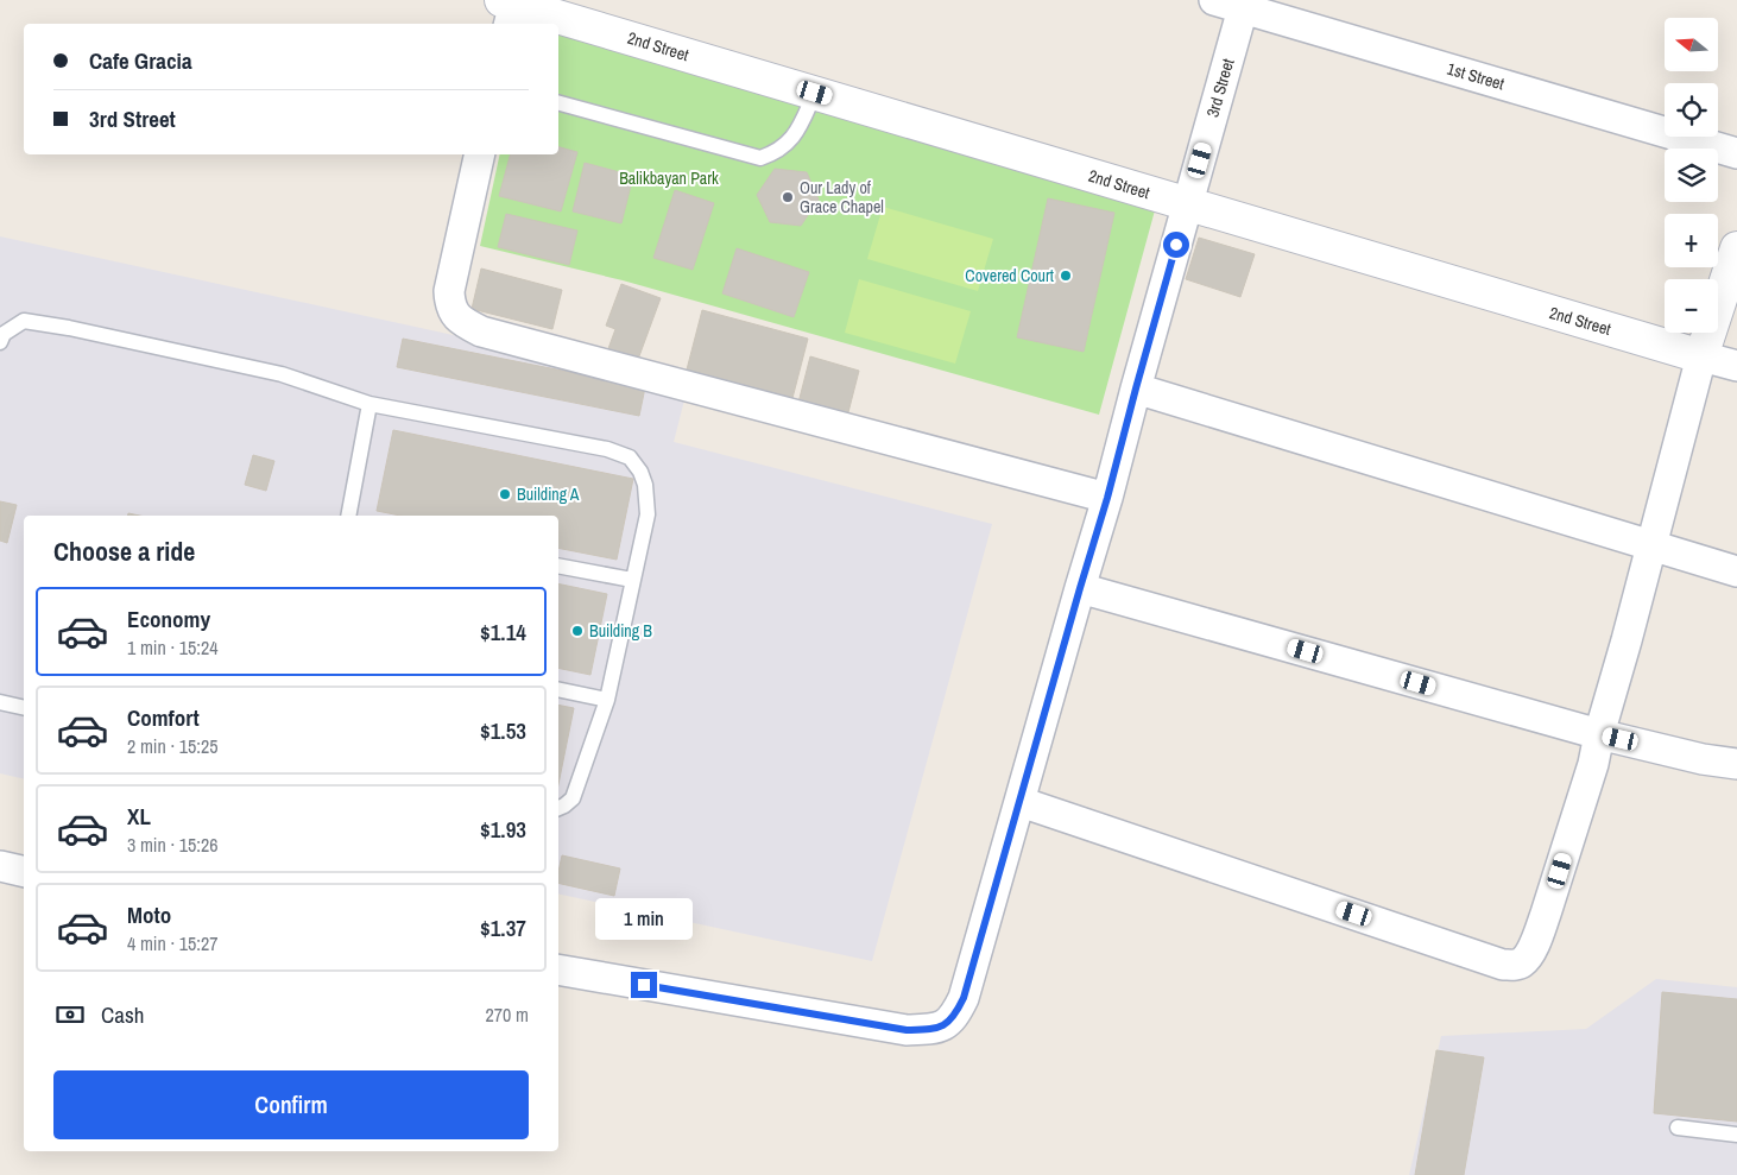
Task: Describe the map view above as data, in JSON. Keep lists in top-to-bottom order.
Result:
{
  "streets": {
    "street": ["2nd Street", "1st Street", "3rd Street"]
  },
  "crossings": [
    ["2nd Street", "3rd Street"],
    ["1st Street", "3rd Street"]
  ],
  "parks": ["Balikbayan Park"],
  "places": [
    "Our Lady of Grace Chapel",
    "Covered Court",
    "Building A",
    "Building B"
  ],
  "north": "left",
  "page": {
    "map_buttons": ["+", "−"],
    "banner": ["Cafe Gracia", "3rd Street"],
    "heading": "Choose a ride",
    "list": [
      {
        "name": "Economy",
        "note": "1 min · 15:24",
        "value": "$1.14"
      },
      {
        "name": "Comfort",
        "note": "2 min · 15:25",
        "value": "$1.53"
      },
      {
        "name": "XL",
        "note": "3 min · 15:26",
        "value": "$1.93"
      },
      {
        "name": "Moto",
        "note": "4 min · 15:27",
        "value": "$1.37"
      }
    ],
    "bubble": "1 min",
    "pay": ["Cash", "270 m"],
    "buttons": "Confirm"
  }
}
